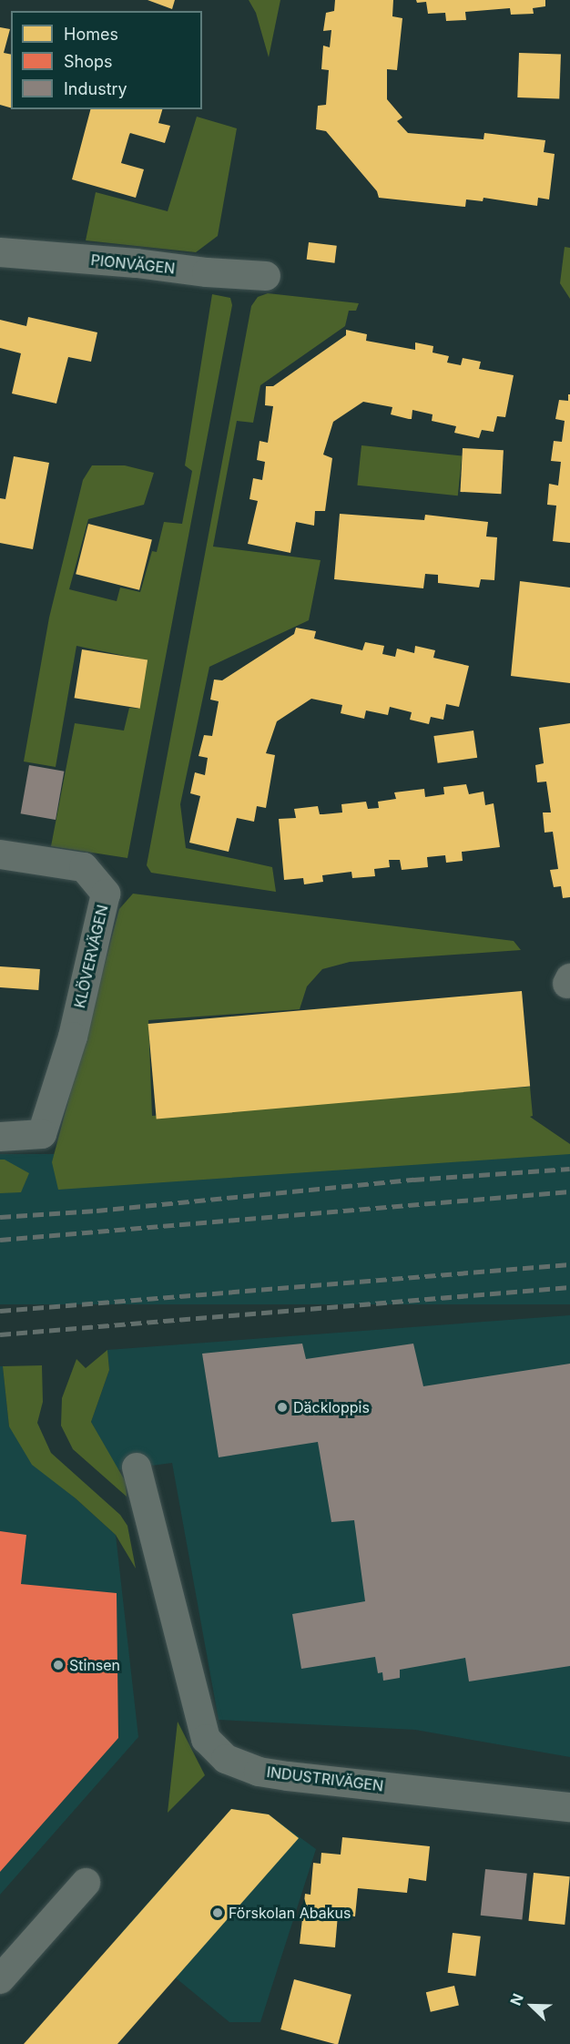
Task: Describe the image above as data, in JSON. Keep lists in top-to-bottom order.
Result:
{
  "streets": {
    "street": ["PIONVÄGEN", "KLÖVERVÄGEN", "INDUSTRIVÄGEN"]
  },
  "places": ["Däckloppis", "Stinsen", "Förskolan Abakus"],
  "legend": ["Homes", "Shops", "Industry"],
  "north": "top left"
}
